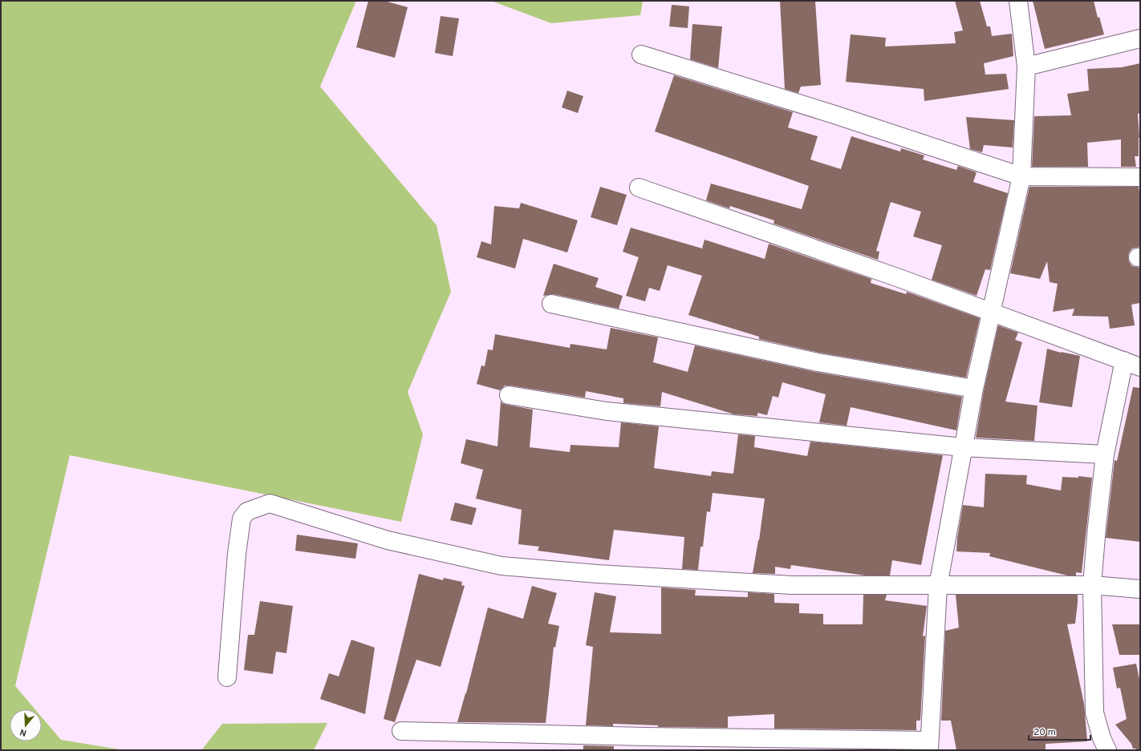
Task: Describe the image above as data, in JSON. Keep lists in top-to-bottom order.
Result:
{
  "scale_bar": "20 m",
  "north": "bottom"
}
